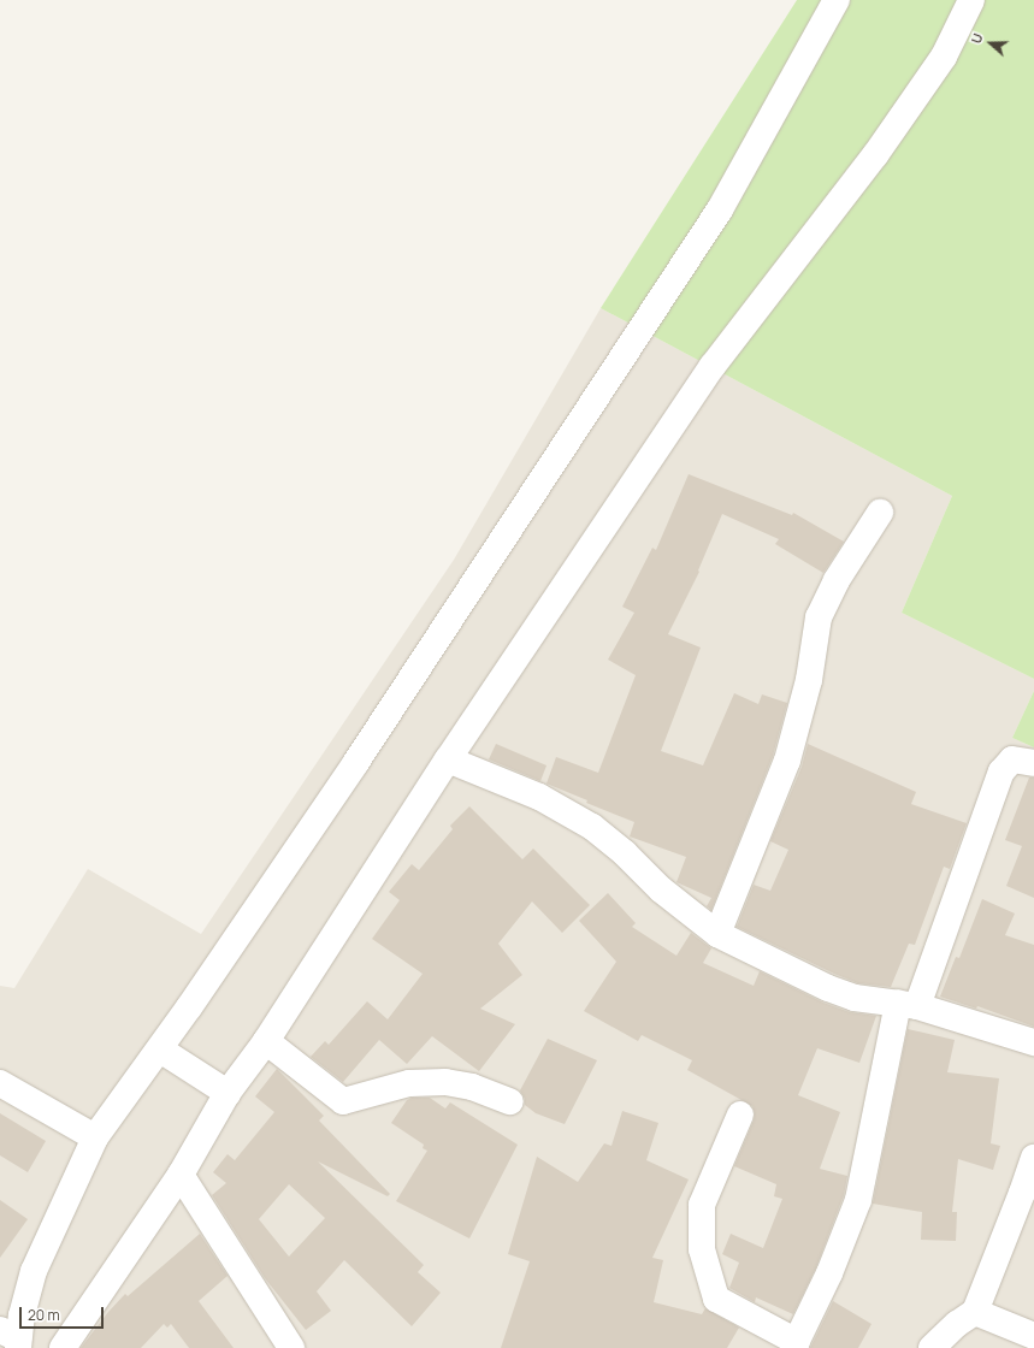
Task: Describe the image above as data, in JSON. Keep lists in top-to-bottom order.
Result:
{
  "scale_bar": "20 m",
  "north": "left"
}
